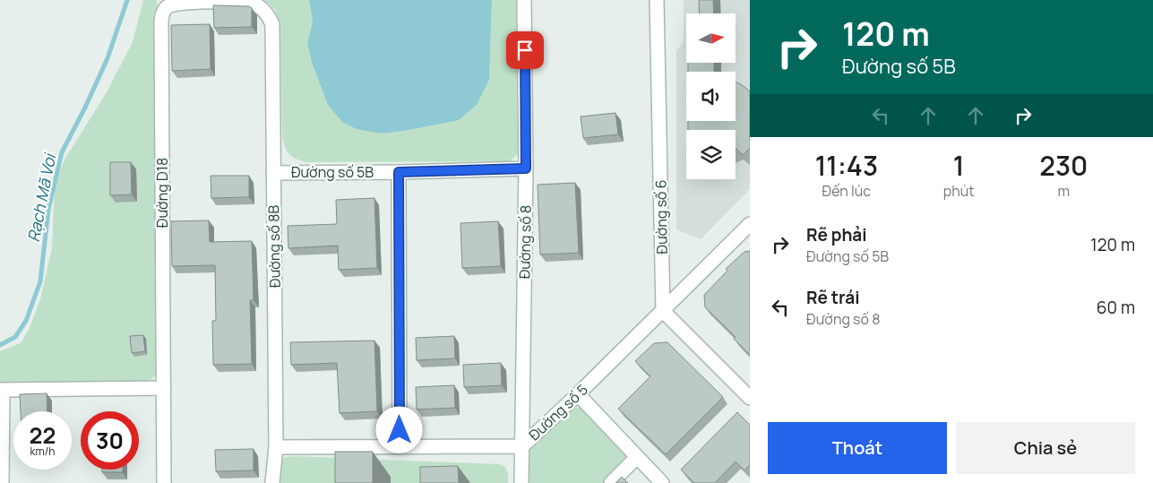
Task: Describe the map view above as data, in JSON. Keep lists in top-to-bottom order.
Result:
{
  "streets": {
    "street": [
      "Đường số 5B",
      "Đường D18",
      "Đường số 6",
      "Đường số 8",
      "Đường số 8B",
      "Đường số 5"
    ]
  },
  "crossings": [
    ["Đường số 5B", "Đường số 8"],
    ["Đường số 5B", "Đường số 8B"],
    ["Đường D18", "Đường số 8B"],
    ["Đường số 6", "Đường số 5"],
    ["Đường số 8", "Đường số 5"],
    ["Đường số 8B", "Đường số 5"]
  ],
  "water": ["Rạch Mã Voi"],
  "north": "right",
  "page": {
    "turn": ["120 m", "Đường số 5B"],
    "eta": [
      "11:43",
      "Đến lúc",
      "1",
      "phút",
      "230",
      "m"
    ],
    "list": [
      {
        "name": "Rẽ phải",
        "note": "Đường số 5B",
        "value": "120 m"
      },
      {
        "name": "Rẽ trái",
        "note": "Đường số 8",
        "value": "60 m"
      }
    ],
    "speed": "22 km/h",
    "limit": "30",
    "buttons": ["Thoát", "Chia sẻ"]
  }
}
